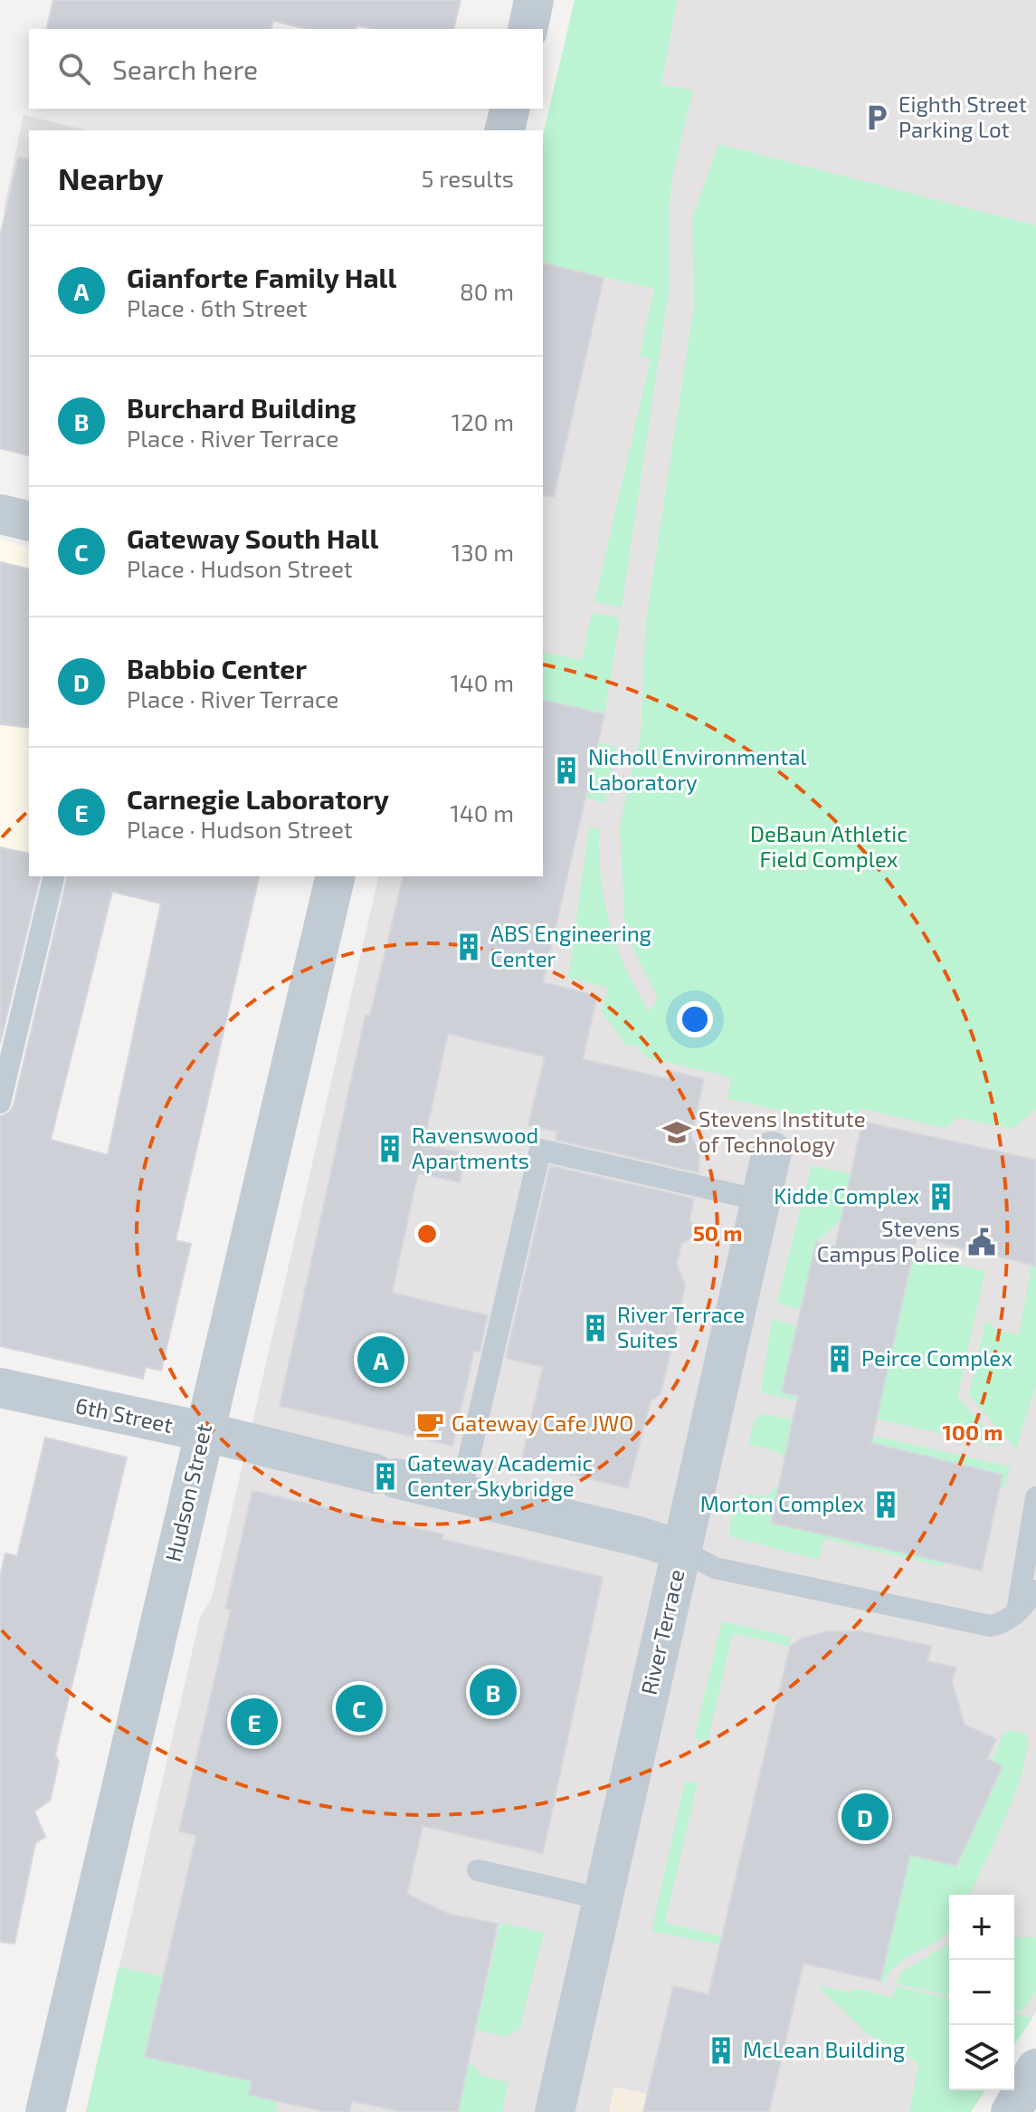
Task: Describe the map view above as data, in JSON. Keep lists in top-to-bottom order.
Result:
{
  "streets": {
    "street": ["6th Street", "Hudson Street", "River Terrace"]
  },
  "crossings": [
    ["6th Street", "Hudson Street"],
    ["6th Street", "River Terrace"]
  ],
  "parks": ["DeBaun Athletic Field Complex"],
  "places": {
    "parking": ["Eighth Street Parking Lot"],
    "building": [
      "Nicholl Environmental Laboratory",
      "ABS Engineering Center",
      "Ravenswood Apartments",
      "Kidde Complex",
      "River Terrace Suites",
      "Peirce Complex",
      "Gateway Academic Center Skybridge",
      "Morton Complex",
      "McLean Building"
    ],
    "school or university": ["Stevens Institute of Technology"],
    "public building": ["Stevens Campus Police"],
    "cafe": ["Gateway Cafe JWO"]
  },
  "page": {
    "search": "Search here",
    "heading": ["Nearby", "5 results"],
    "list": [
      {
        "mark": "A",
        "name": "Gianforte Family Hall",
        "note": "Place · 6th Street",
        "value": "80 m"
      },
      {
        "mark": "B",
        "name": "Burchard Building",
        "note": "Place · River Terrace",
        "value": "120 m"
      },
      {
        "mark": "C",
        "name": "Gateway South Hall",
        "note": "Place · Hudson Street",
        "value": "130 m"
      },
      {
        "mark": "D",
        "name": "Babbio Center",
        "note": "Place · River Terrace",
        "value": "140 m"
      },
      {
        "mark": "E",
        "name": "Carnegie Laboratory",
        "note": "Place · Hudson Street",
        "value": "140 m"
      }
    ],
    "pins": [
      "A",
      "B",
      "C",
      "E",
      "D"
    ],
    "map_buttons": ["+", "−"]
  },
  "rings": ["50 m", "100 m"]
}
